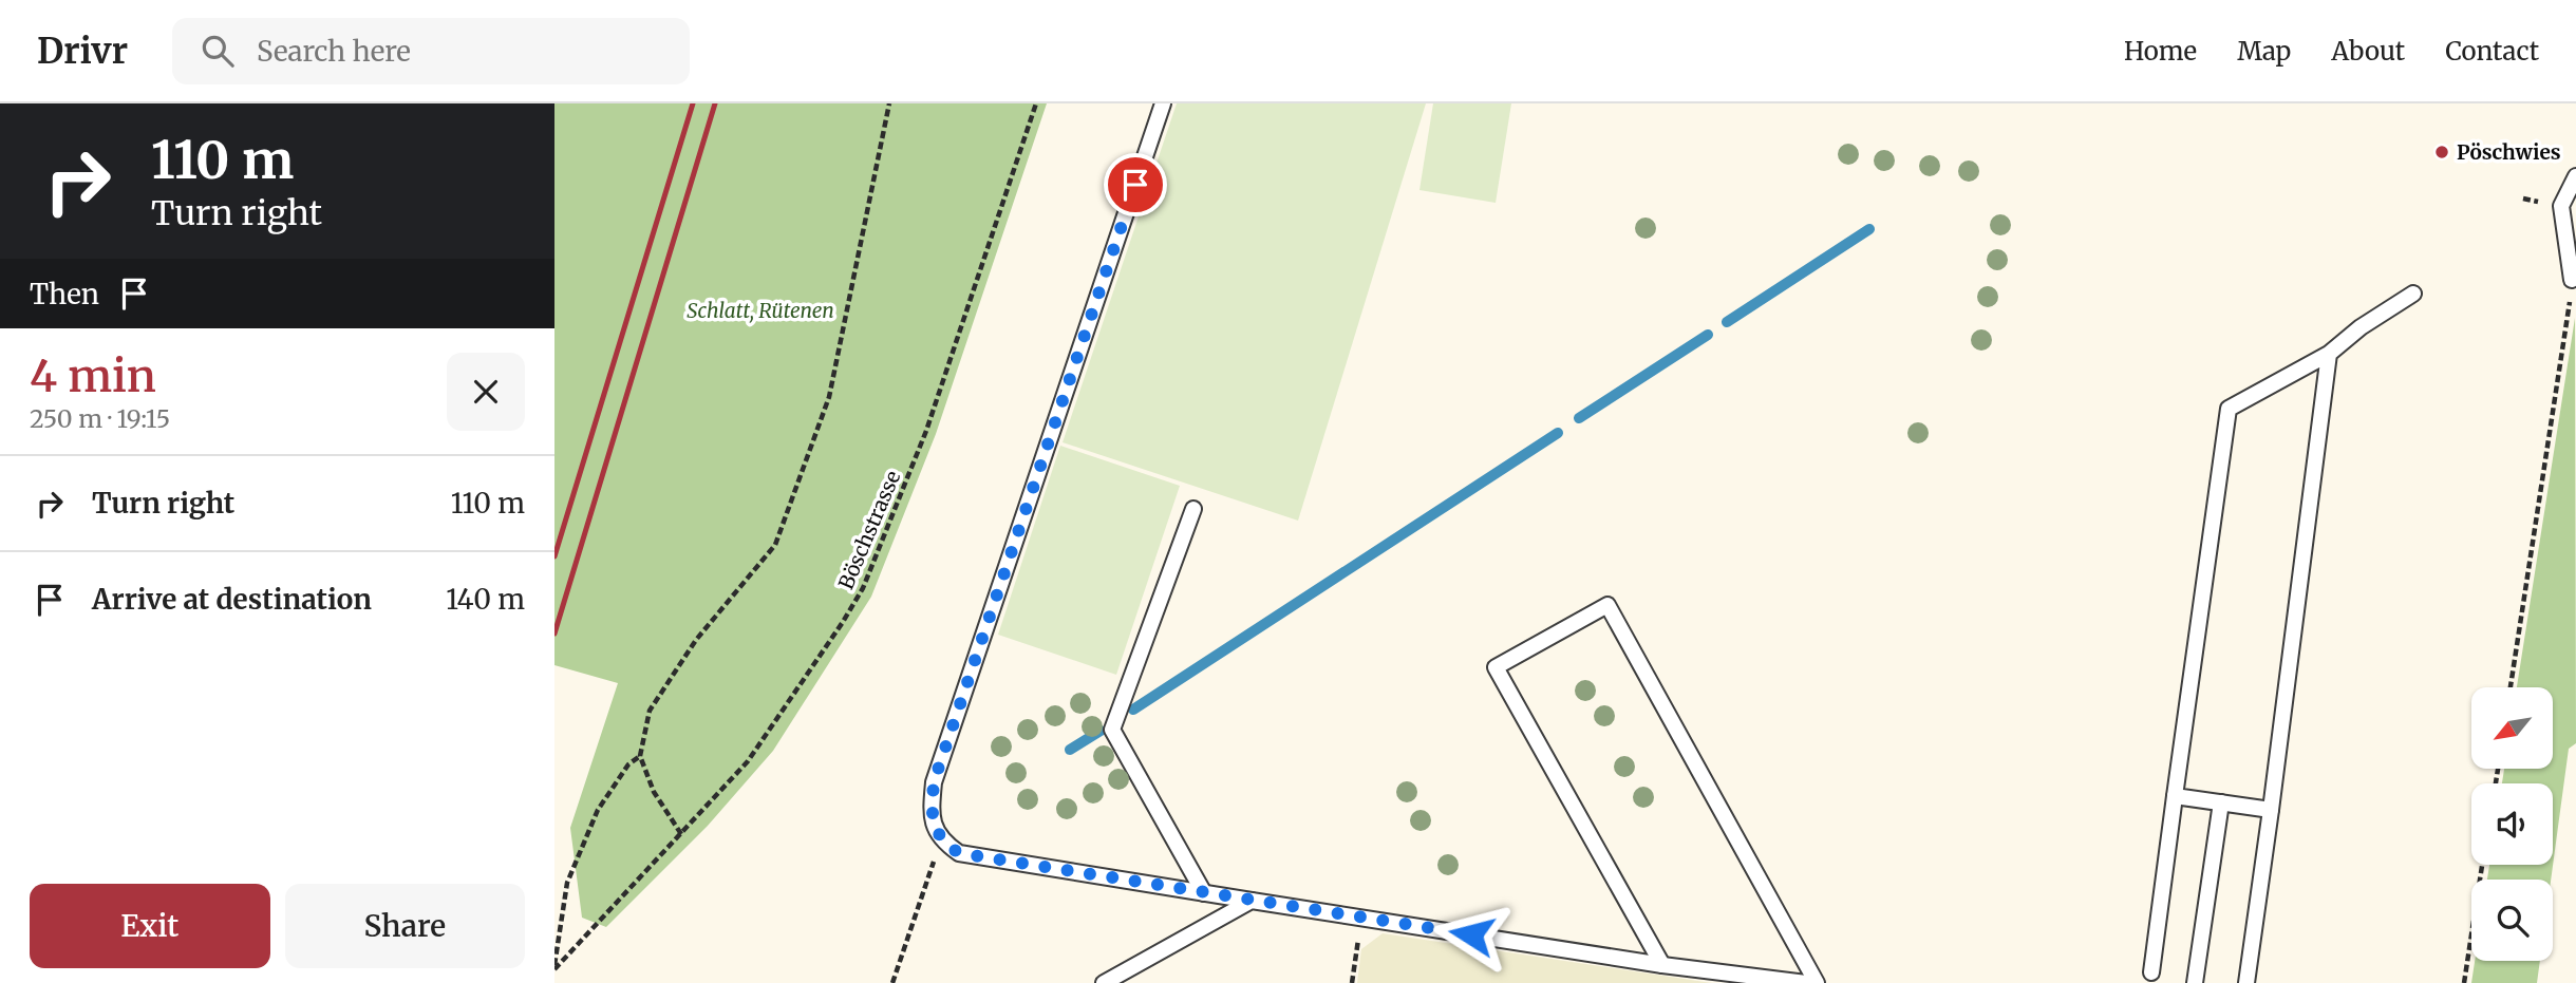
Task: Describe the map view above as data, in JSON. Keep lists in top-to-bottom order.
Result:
{
  "streets": {
    "path": ["Böschstrasse"]
  },
  "parks": ["Schlatt, Rütenen"],
  "places": ["Pöschwies"],
  "north": "bottom left",
  "page": {
    "header": "Drivr",
    "search": "Search here",
    "nav": [
      "Home",
      "Map",
      "About",
      "Contact"
    ],
    "turn": ["110 m", "Turn right"],
    "then": "Then",
    "heading": ["4 min", "250 m · 19:15"],
    "list": [
      {
        "name": "Turn right",
        "value": "110 m"
      },
      {
        "name": "Arrive at destination",
        "value": "140 m"
      }
    ],
    "buttons": ["Exit", "Share"]
  }
}
